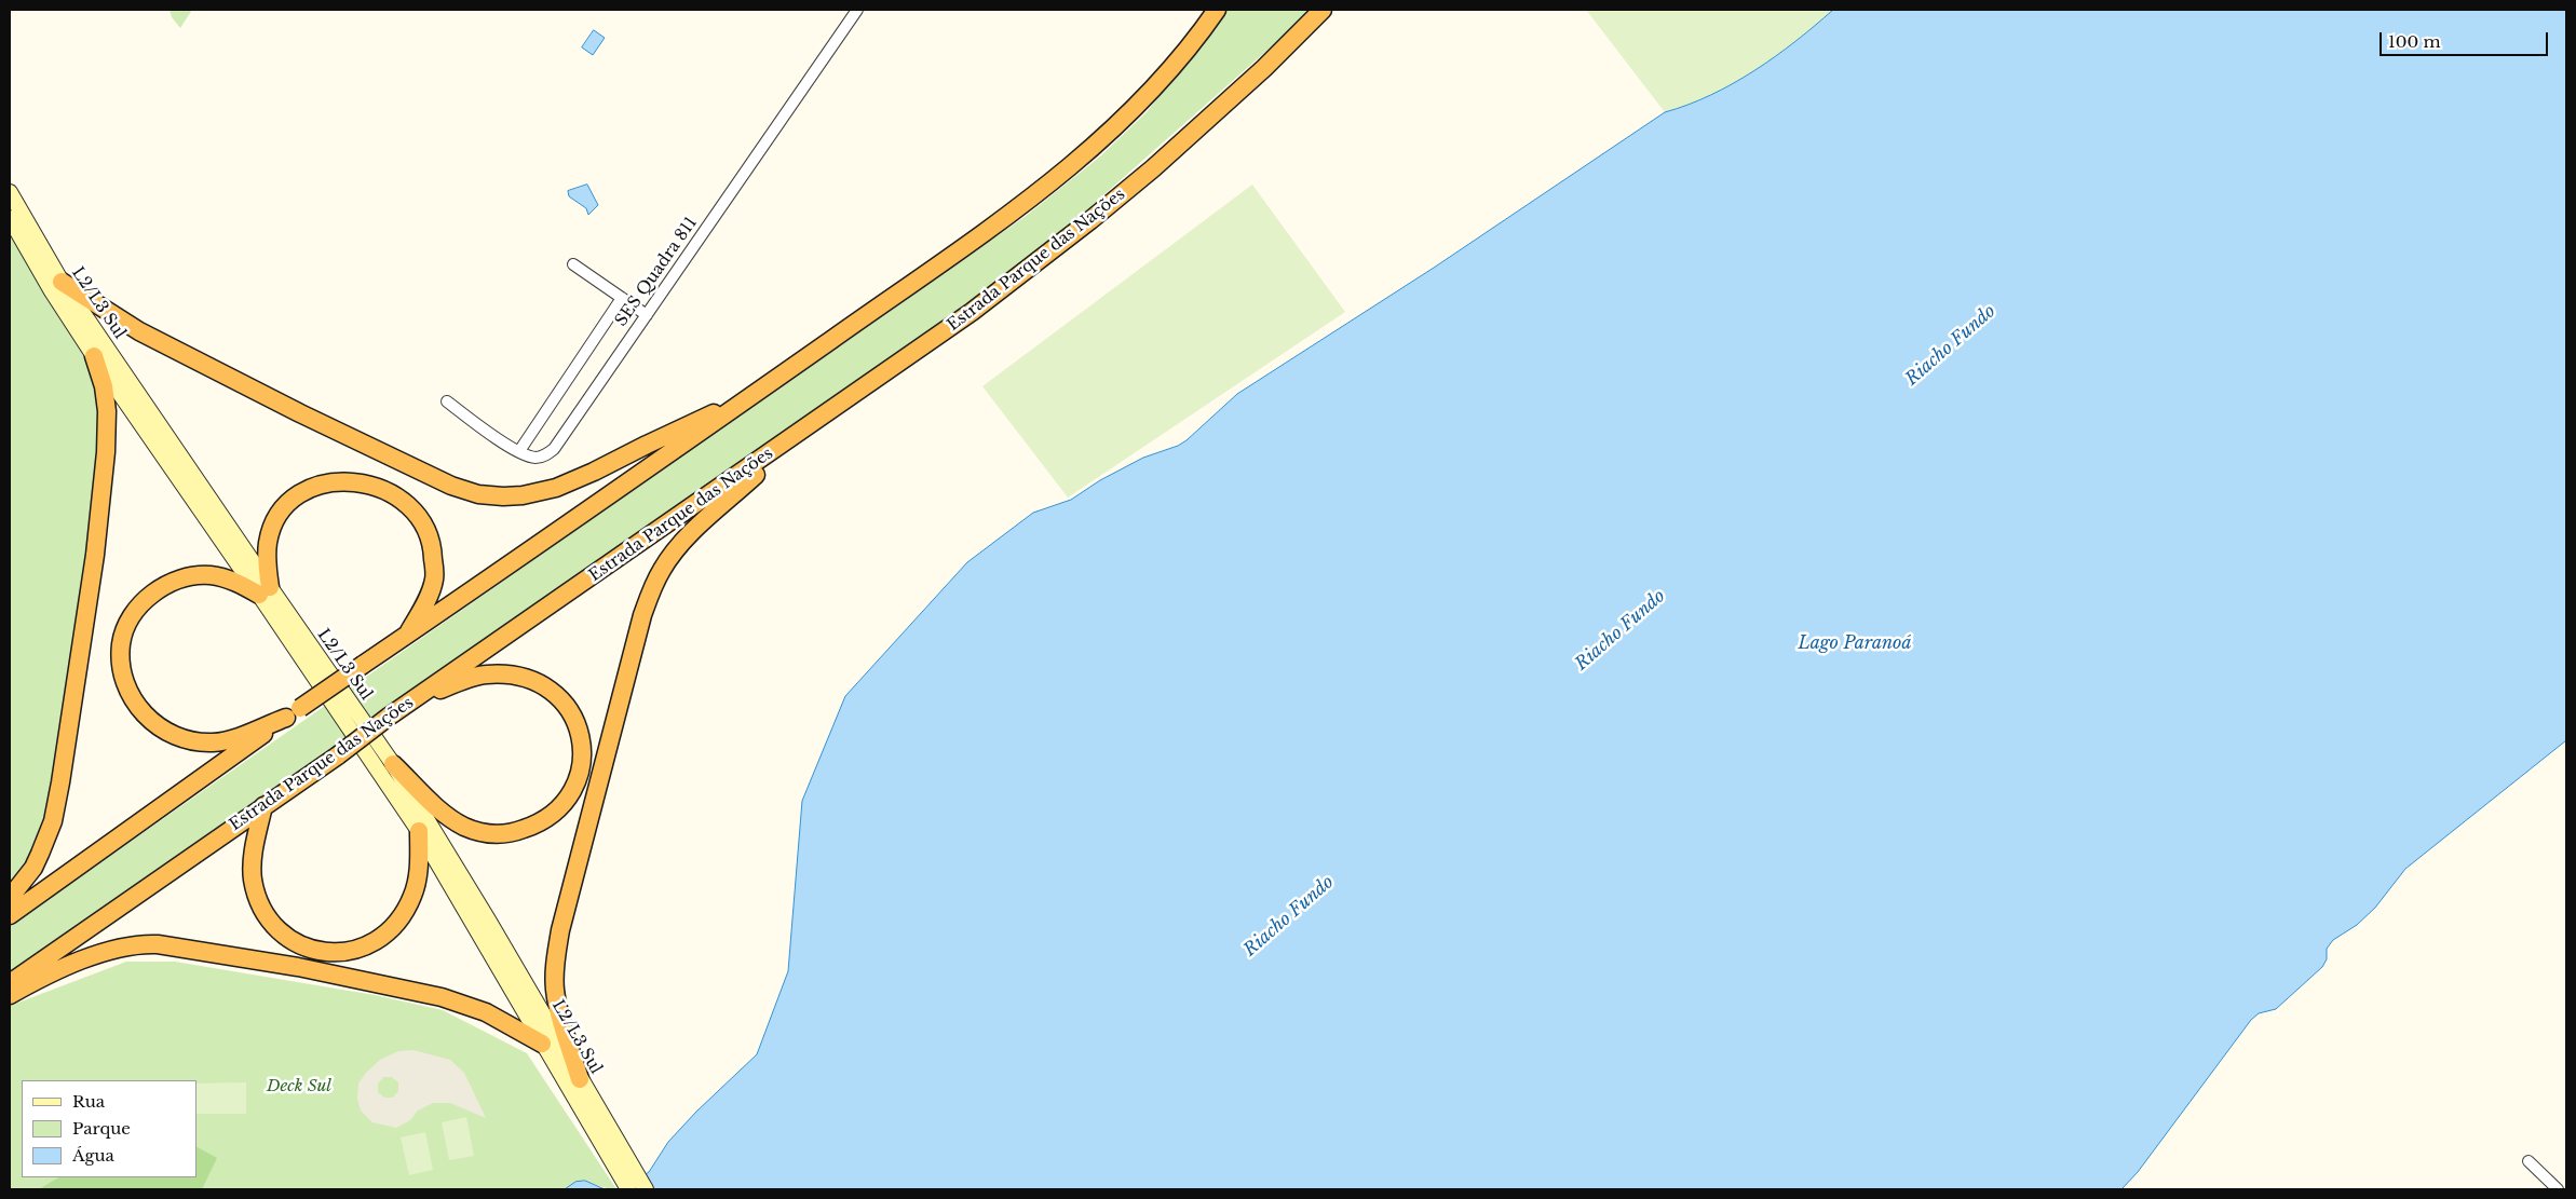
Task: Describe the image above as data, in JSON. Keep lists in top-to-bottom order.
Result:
{
  "streets": {
    "highway": ["Estrada Parque das Nações"],
    "main road": ["L2/L3 Sul"],
    "street": ["SES Quadra 811"]
  },
  "water": ["Riacho Fundo", "Lago Paranoá"],
  "parks": ["Deck Sul"],
  "legend": ["Rua", "Parque", "Água"],
  "scale_bar": "100 m"
}
